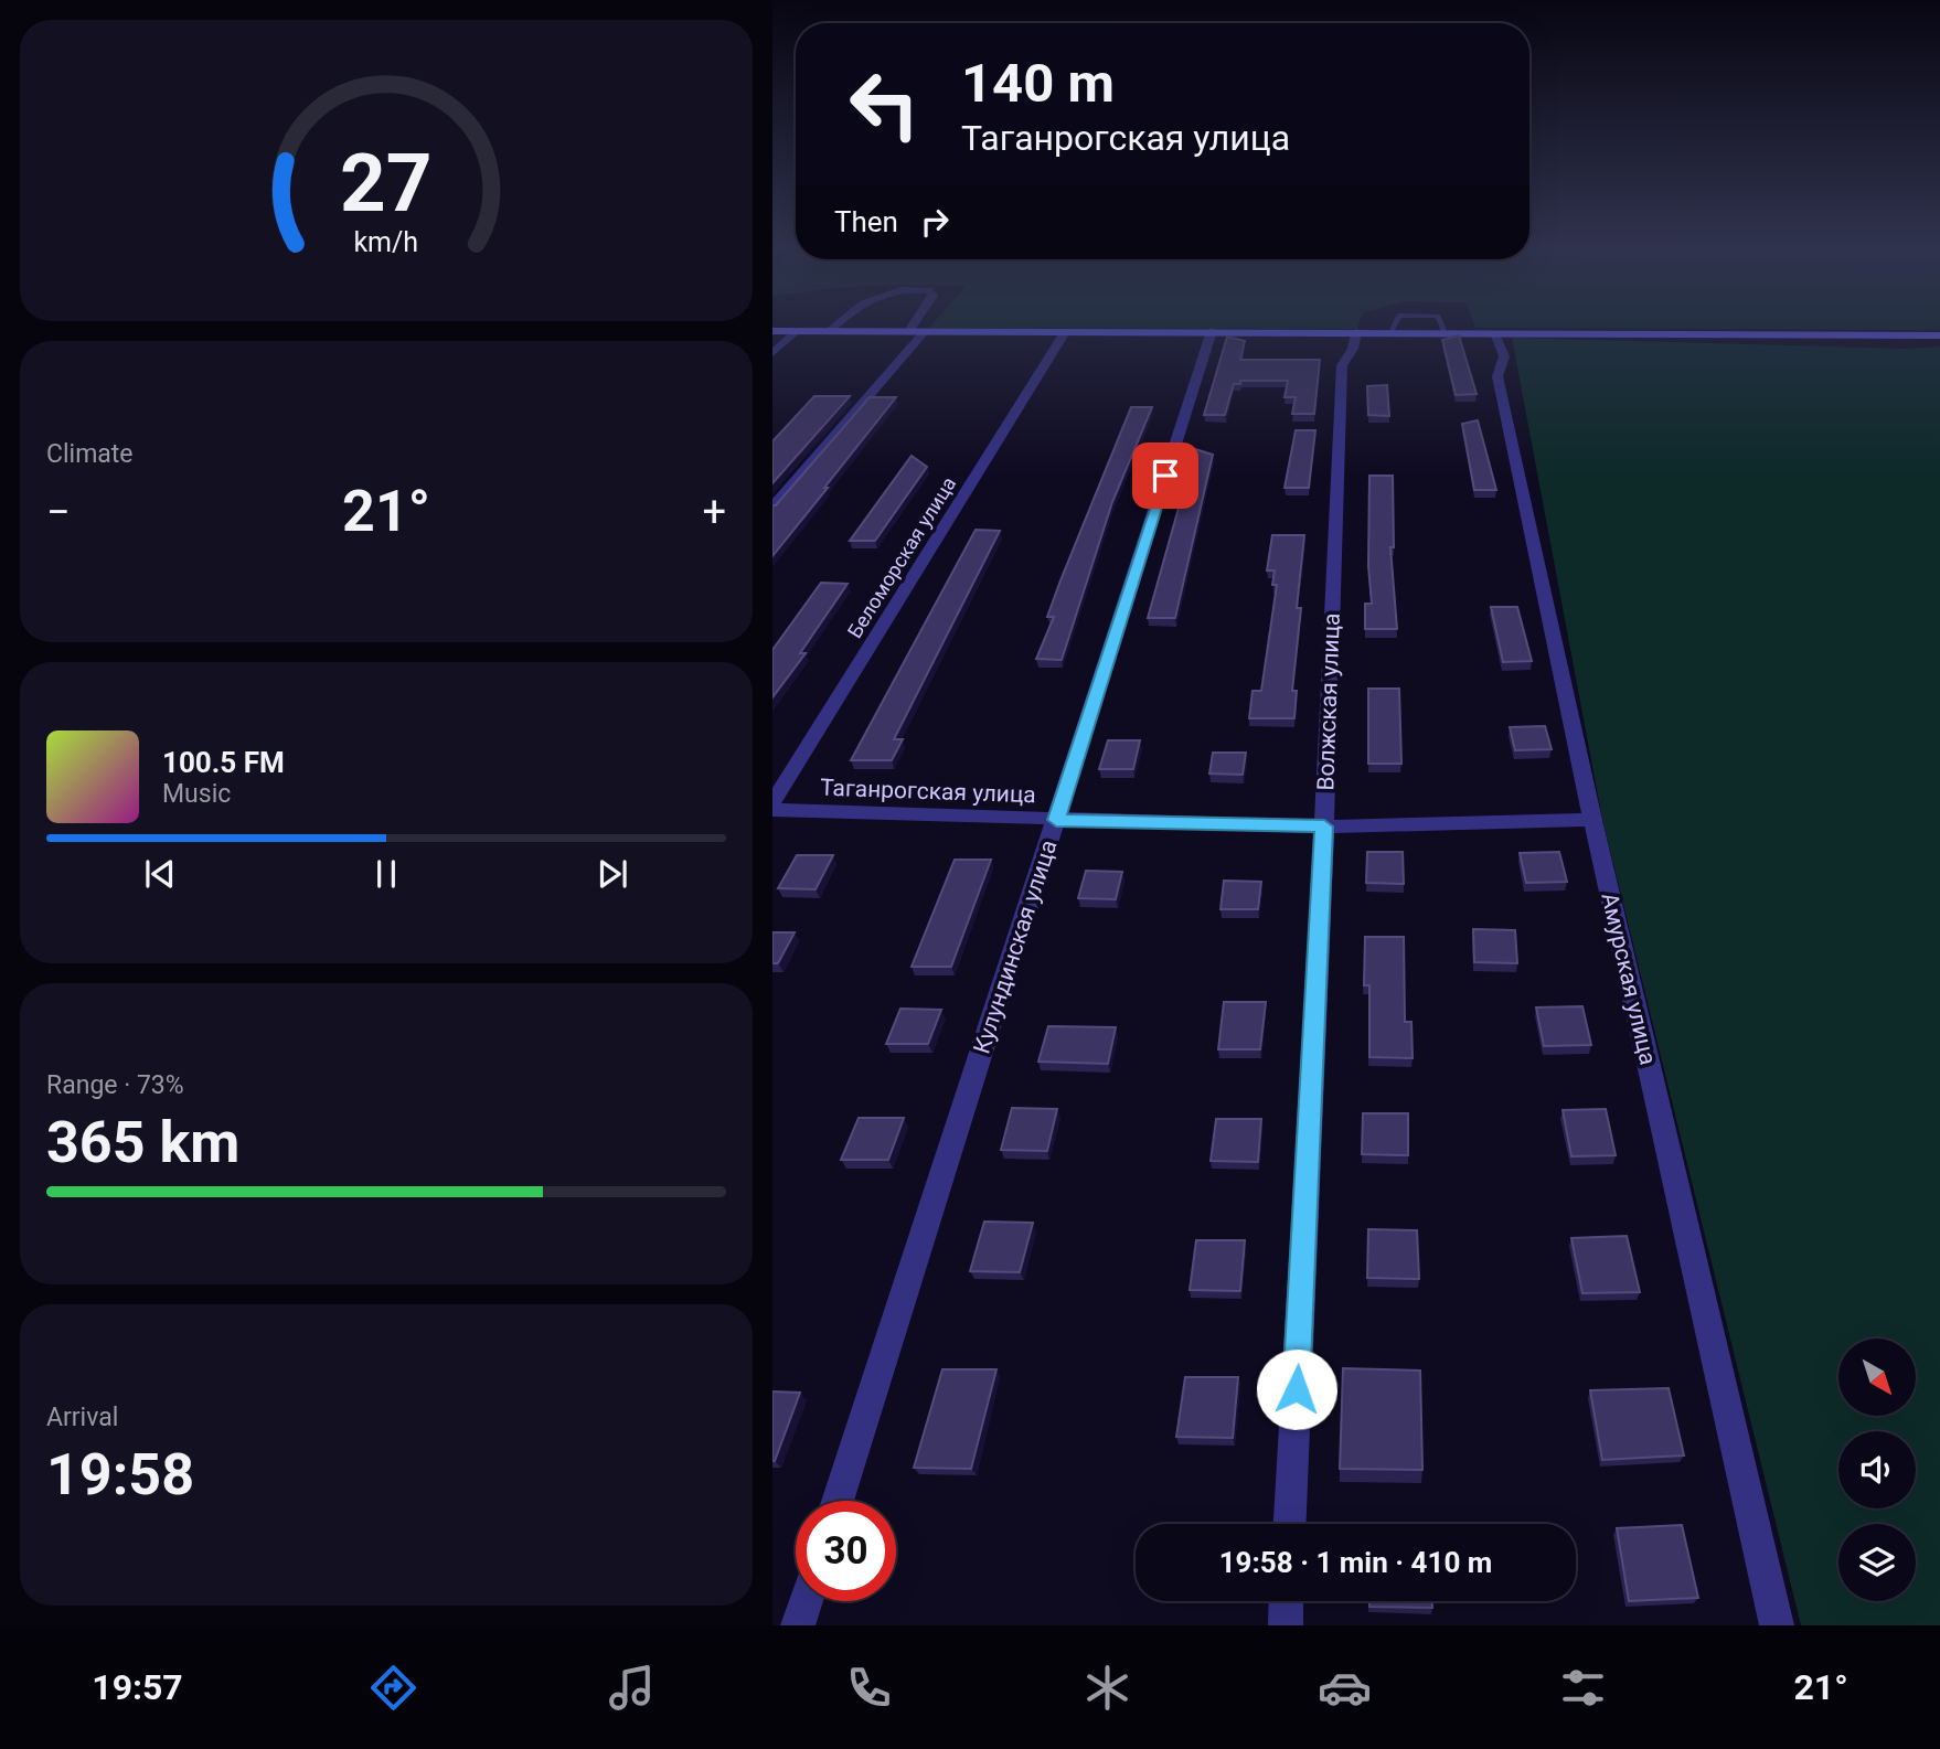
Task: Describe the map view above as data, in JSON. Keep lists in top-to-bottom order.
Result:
{
  "streets": {
    "street": [
      "Беломорская улица",
      "Волжская улица",
      "Таганрогская улица",
      "Кулундинская улица",
      "Амурская улица"
    ]
  },
  "crossings": [
    ["Волжская улица", "Таганрогская улица"],
    ["Таганрогская улица", "Кулундинская улица"],
    ["Таганрогская улица", "Амурская улица"]
  ],
  "north": "bottom right",
  "page": {
    "turn": ["140 m", "Таганрогская улица"],
    "then": "Then",
    "tile": [
      "Climate",
      ["Range · 73%", "365 km"],
      ["Arrival", "19:58"]
    ],
    "heat": ["−", "21°", "+"],
    "song": ["100.5 FM", "Music"],
    "limit": "30",
    "trip": "19:58 · 1 min · 410 m",
    "tabs": ["19:57", "21°"],
    "gauge": ["27", "km/h"]
  }
}
